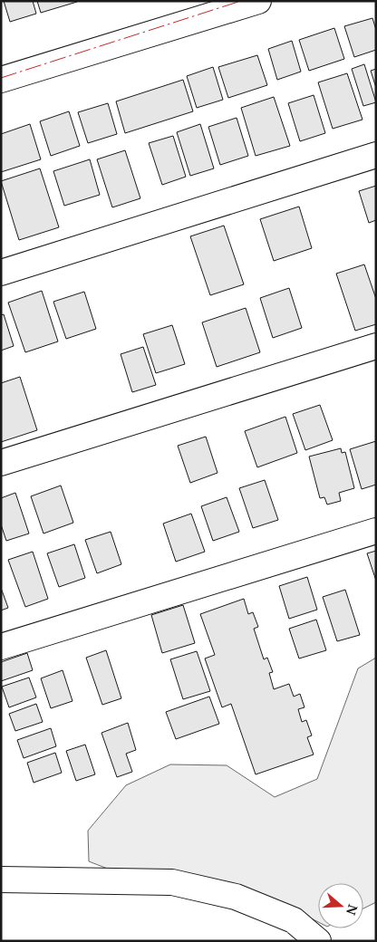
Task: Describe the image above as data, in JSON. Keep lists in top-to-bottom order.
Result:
{
  "north": "right"
}
